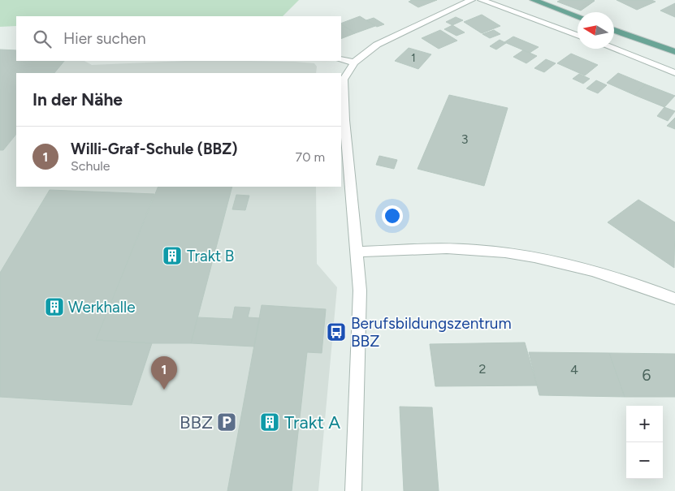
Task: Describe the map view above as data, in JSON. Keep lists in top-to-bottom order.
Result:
{
  "places": {
    "building": ["Trakt B", "Werkhalle", "Trakt A"],
    "bus stop": ["Berufsbildungszentrum BBZ"],
    "parking": ["BBZ"]
  },
  "house_numbers": [
    "1",
    "3",
    "2",
    "4",
    "6"
  ],
  "north": "left",
  "page": {
    "search": "Hier suchen",
    "heading": "In der Nähe",
    "list": [
      {
        "mark": "1",
        "name": "Willi-Graf-Schule (BBZ)",
        "note": "Schule",
        "value": "70 m"
      }
    ],
    "pins": "1",
    "map_buttons": ["+", "−"]
  }
}
